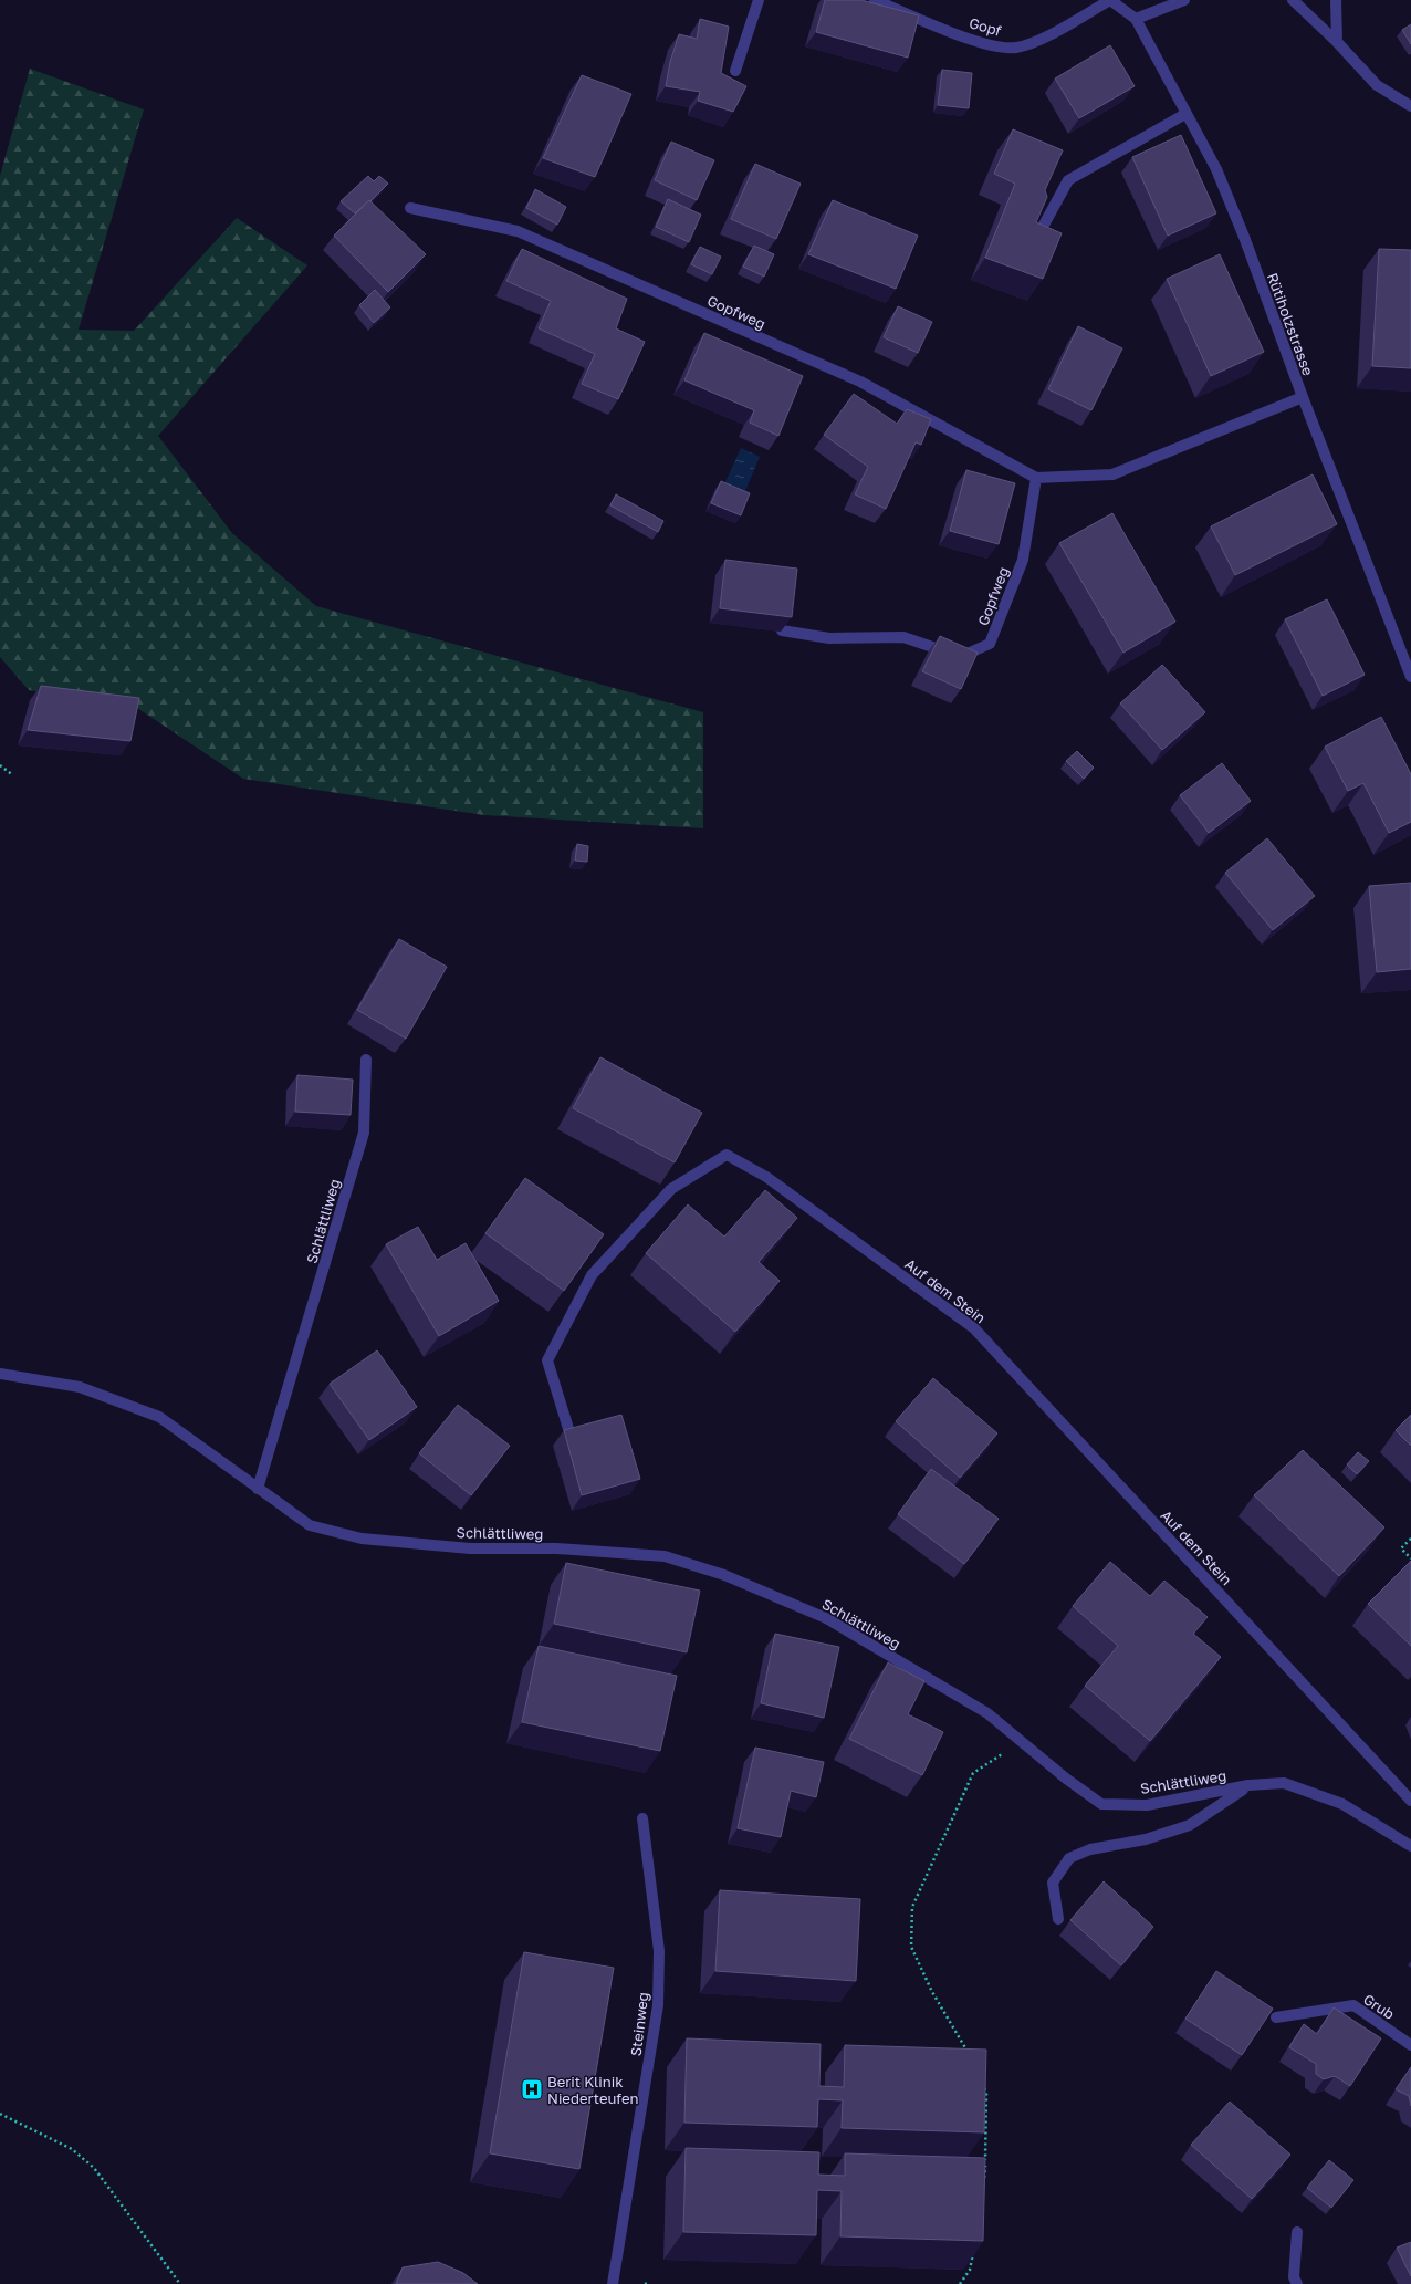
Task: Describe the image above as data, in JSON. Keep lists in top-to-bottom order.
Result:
{
  "streets": {
    "street": [
      "Gopf",
      "Gopfweg",
      "Rütiholzstrasse",
      "Schlättliweg",
      "Auf dem Stein",
      "Grub",
      "Steinweg"
    ]
  },
  "crossings": [
    ["Gopf", "Rütiholzstrasse"]
  ],
  "places": {
    "hospital": ["Berit Klinik Niederteufen"]
  }
}
